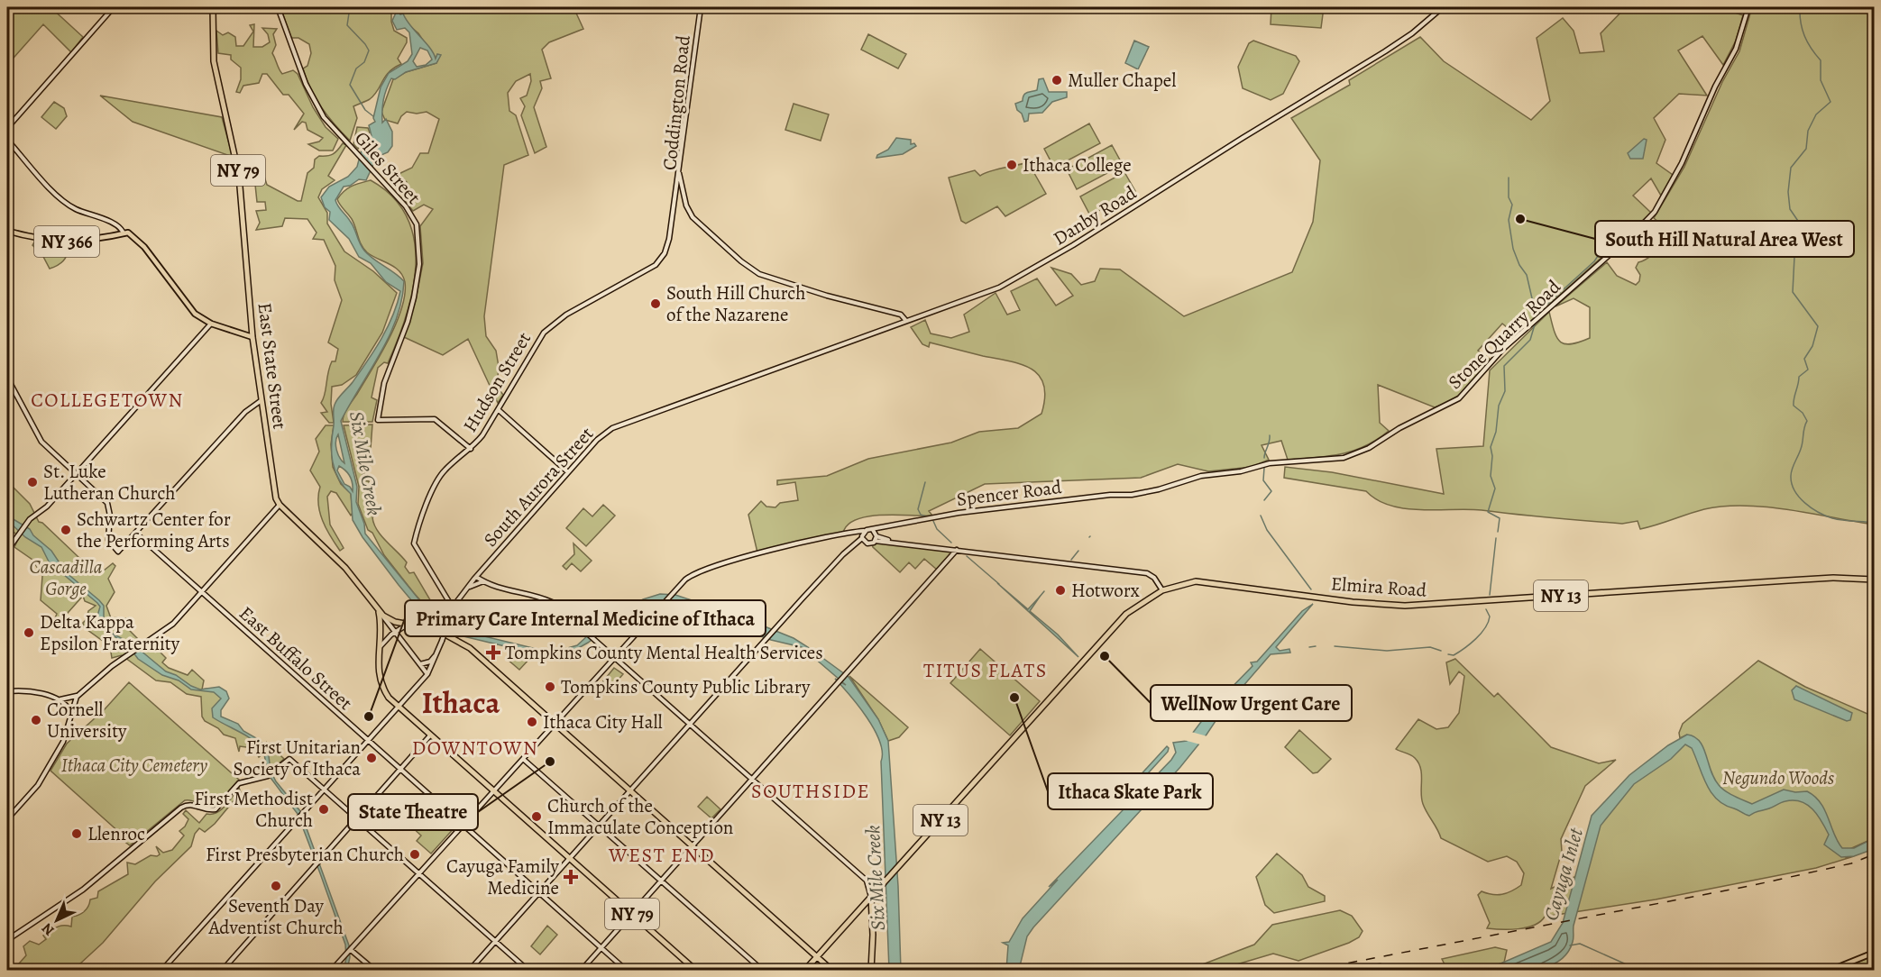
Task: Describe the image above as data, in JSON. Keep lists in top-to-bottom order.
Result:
{
  "streets": {
    "highway": [
      "NY 79",
      "East State Street",
      "Elmira Road",
      "NY 13"
    ],
    "main road": ["NY 366"],
    "street": [
      "Coddington Road",
      "Giles Street",
      "Danby Road",
      "Stone Quarry Road",
      "Hudson Street",
      "South Aurora Street",
      "Spencer Road",
      "East Buffalo Street"
    ]
  },
  "crossings": [
    ["Coddington Road", "Danby Road"],
    ["Coddington Road", "Hudson Street"],
    ["Giles Street", "Hudson Street"],
    ["NY 79", "South Aurora Street"],
    ["Danby Road", "South Aurora Street"],
    ["Stone Quarry Road", "Spencer Road"],
    ["Hudson Street", "South Aurora Street"],
    ["South Aurora Street", "East Buffalo Street"],
    ["Elmira Road", "NY 13"]
  ],
  "districts": [
    "COLLEGETOWN",
    "TITUS FLATS",
    "Ithaca",
    "DOWNTOWN",
    "SOUTHSIDE",
    "WEST END"
  ],
  "water": ["Six Mile Creek", "Cayuga Inlet"],
  "parks": ["Cascadilla Gorge", "Ithaca City Cemetery", "Negundo Woods"],
  "places": {
    "other": [
      "Muller Chapel",
      "Ithaca College",
      "South Hill Natural Area West",
      "South Hill Church of the Nazarene",
      "St. Luke Lutheran Church",
      "Schwartz Center for the Performing Arts",
      "Hotworx",
      "Delta Kappa Epsilon Fraternity",
      "WellNow Urgent Care",
      "Tompkins County Public Library",
      "Ithaca Skate Park",
      "Primary Care Internal Medicine of Ithaca",
      "Cornell University",
      "Ithaca City Hall",
      "First Unitarian Society of Ithaca",
      "State Theatre",
      "First Methodist Church",
      "Church of the Immaculate Conception",
      "Llenroc",
      "First Presbyterian Church",
      "Seventh Day Adventist Church"
    ],
    "health": ["Tompkins County Mental Health Services", "Cayuga Family Medicine"]
  },
  "north": "bottom left"
}
